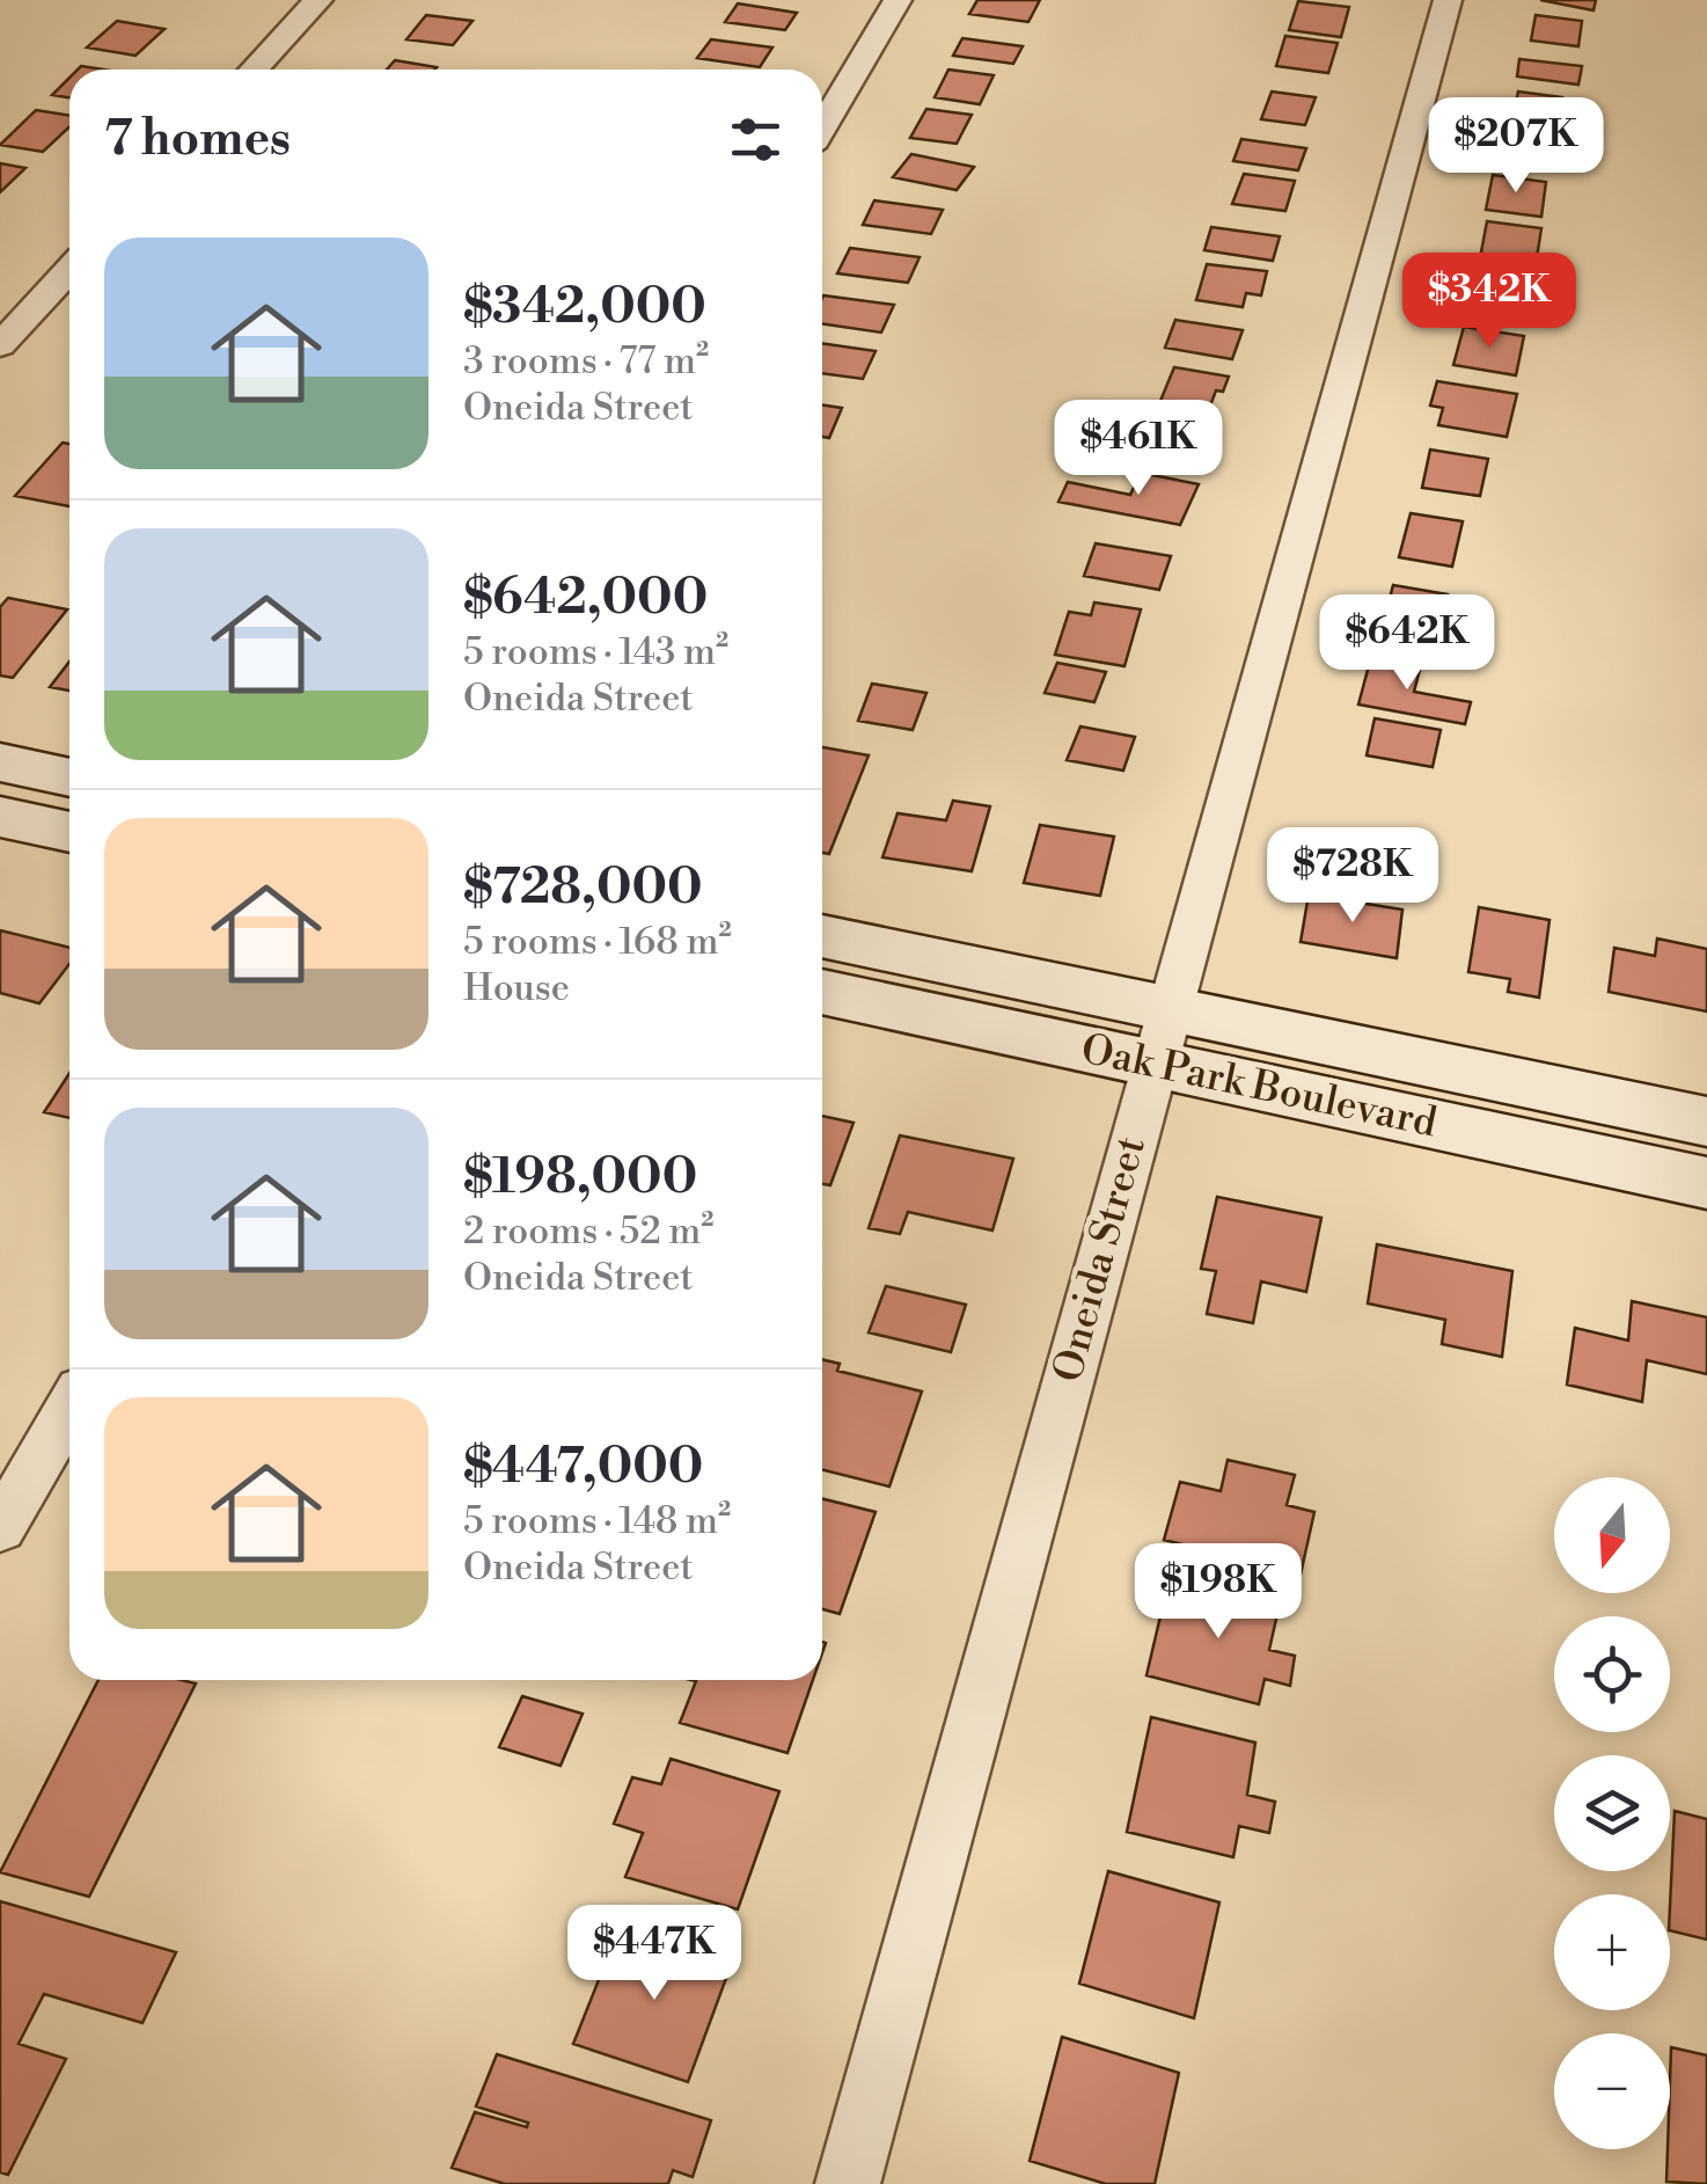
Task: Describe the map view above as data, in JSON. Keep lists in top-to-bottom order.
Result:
{
  "streets": {
    "street": ["Oak Park Boulevard", "Oneida Street"]
  },
  "crossings": [
    ["Oak Park Boulevard", "Oneida Street"]
  ],
  "north": "bottom",
  "page": {
    "heading": "7 homes",
    "price": [
      "$207K",
      "$342K",
      "$461K",
      "$642K",
      "$728K",
      "$198K",
      "$447K"
    ],
    "list": [
      {
        "name": "$342,000",
        "note": "3 rooms · 77 m² · Oneida Street"
      },
      {
        "name": "$642,000",
        "note": "5 rooms · 143 m² · Oneida Street"
      },
      {
        "name": "$728,000",
        "note": "5 rooms · 168 m² · House"
      },
      {
        "name": "$198,000",
        "note": "2 rooms · 52 m² · Oneida Street"
      },
      {
        "name": "$447,000",
        "note": "5 rooms · 148 m² · Oneida Street"
      }
    ],
    "map_buttons": ["+", "−"]
  }
}
